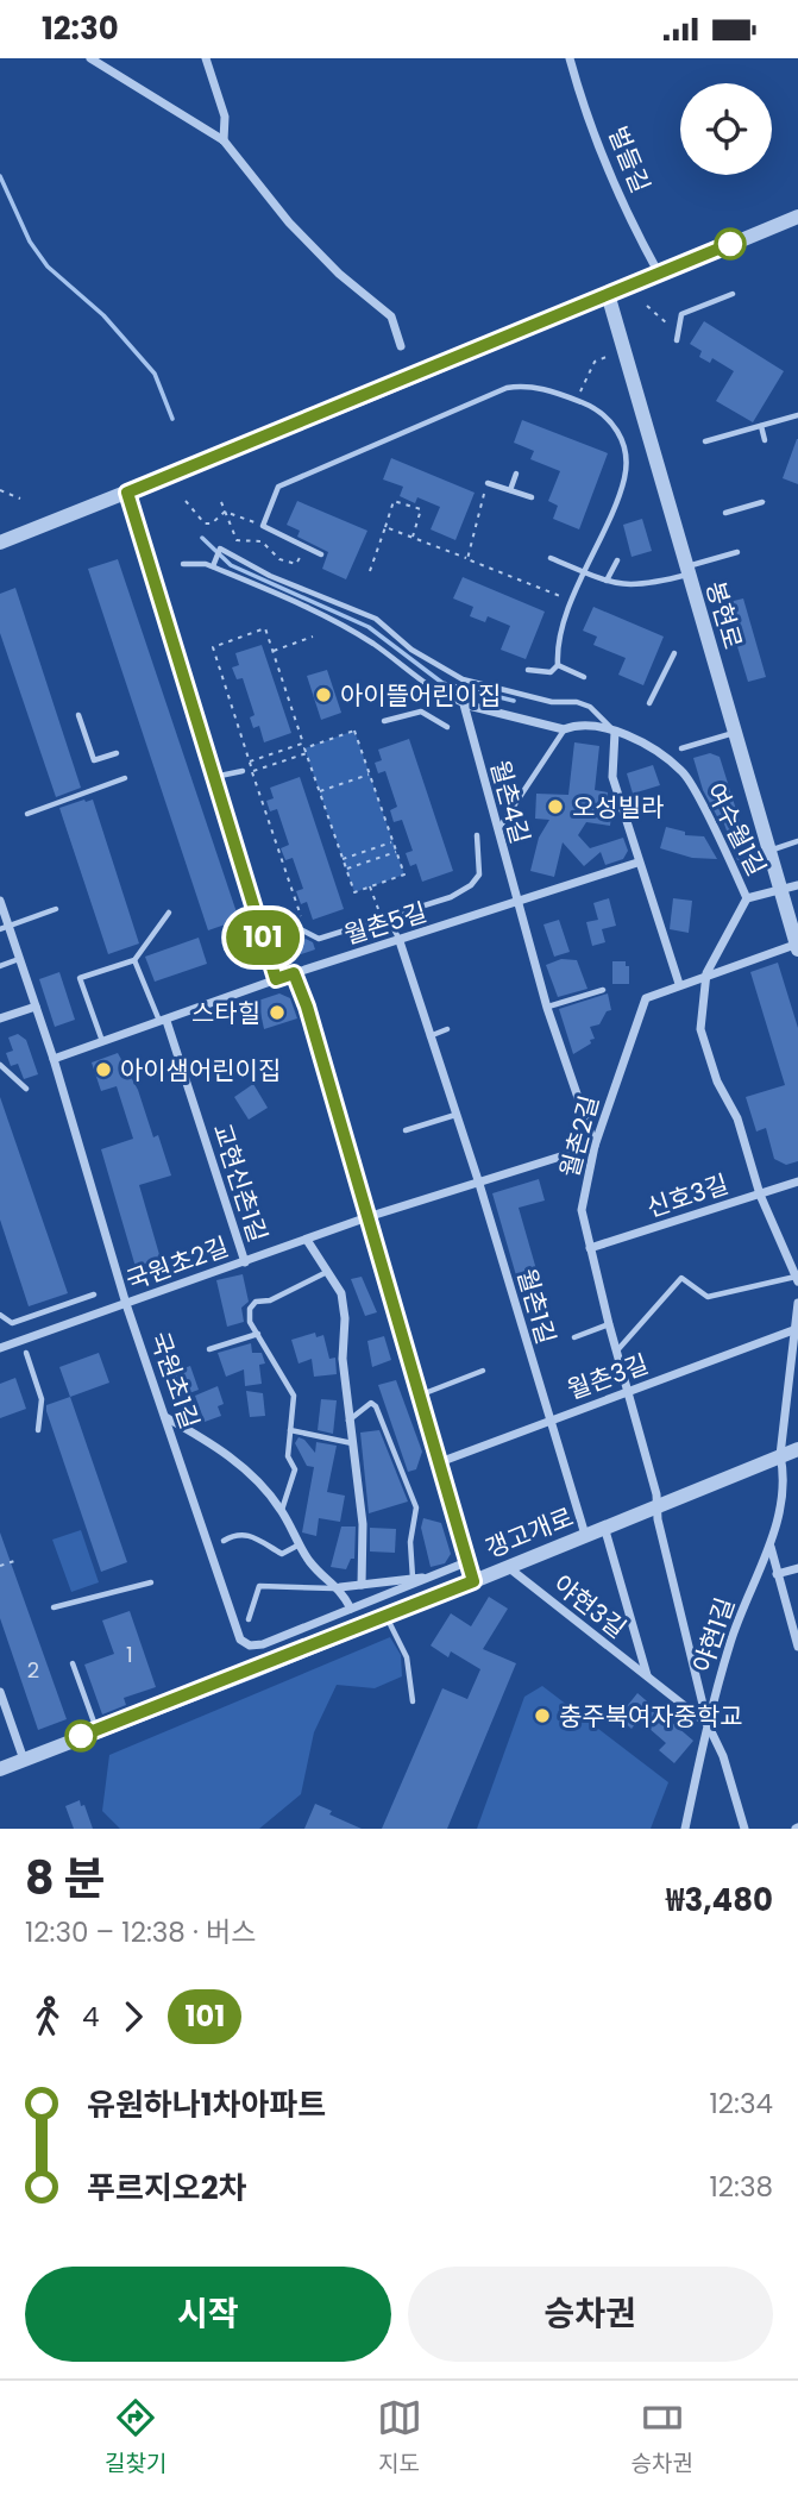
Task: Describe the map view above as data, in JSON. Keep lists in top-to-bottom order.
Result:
{
  "streets": {
    "street": [
      "벌들길",
      "봉현로",
      "월촌4길",
      "여수월1길",
      "월촌5길",
      "월촌2길",
      "교현신촌1길",
      "신호3길",
      "국원초2길",
      "월촌1길",
      "월촌3길",
      "국원초1길",
      "갱고개로",
      "야현3길",
      "야현1길"
    ]
  },
  "crossings": [
    ["봉현로", "월촌2길"],
    ["월촌4길", "월촌5길"],
    ["월촌4길", "월촌2길"],
    ["여수월1길", "월촌2길"],
    ["여수월1길", "신호3길"],
    ["월촌5길", "교현신촌1길"],
    ["월촌5길", "월촌1길"],
    ["월촌5길", "국원초1길"],
    ["월촌2길", "신호3길"],
    ["월촌2길", "월촌3길"],
    ["월촌2길", "갱고개로"],
    ["월촌2길", "야현3길"],
    ["월촌2길", "야현1길"],
    ["교현신촌1길", "국원초2길"],
    ["국원초2길", "국원초1길"],
    ["월촌1길", "월촌3길"],
    ["월촌1길", "갱고개로"],
    ["갱고개로", "야현3길"],
    ["갱고개로", "야현1길"],
    ["야현3길", "야현1길"]
  ],
  "places": [
    "아이뜰어린이집",
    "오성빌라",
    "스타힐",
    "아이샘어린이집",
    "충주북여자중학교"
  ],
  "lines": ["bus line 101"],
  "house_numbers": ["1", "2"],
  "page": {
    "status": "12:30",
    "on_map": "101",
    "heading": ["8 분", "12:30 – 12:38 · 버스", "₩3,480"],
    "legs": ["4", "101"],
    "list": [
      {
        "name": "유원하나1차아파트",
        "value": "12:34"
      },
      {
        "name": "푸르지오2차",
        "value": "12:38"
      }
    ],
    "buttons": ["시작", "승차권"],
    "tabs": ["길찾기", "지도", "승차권"]
  }
}
